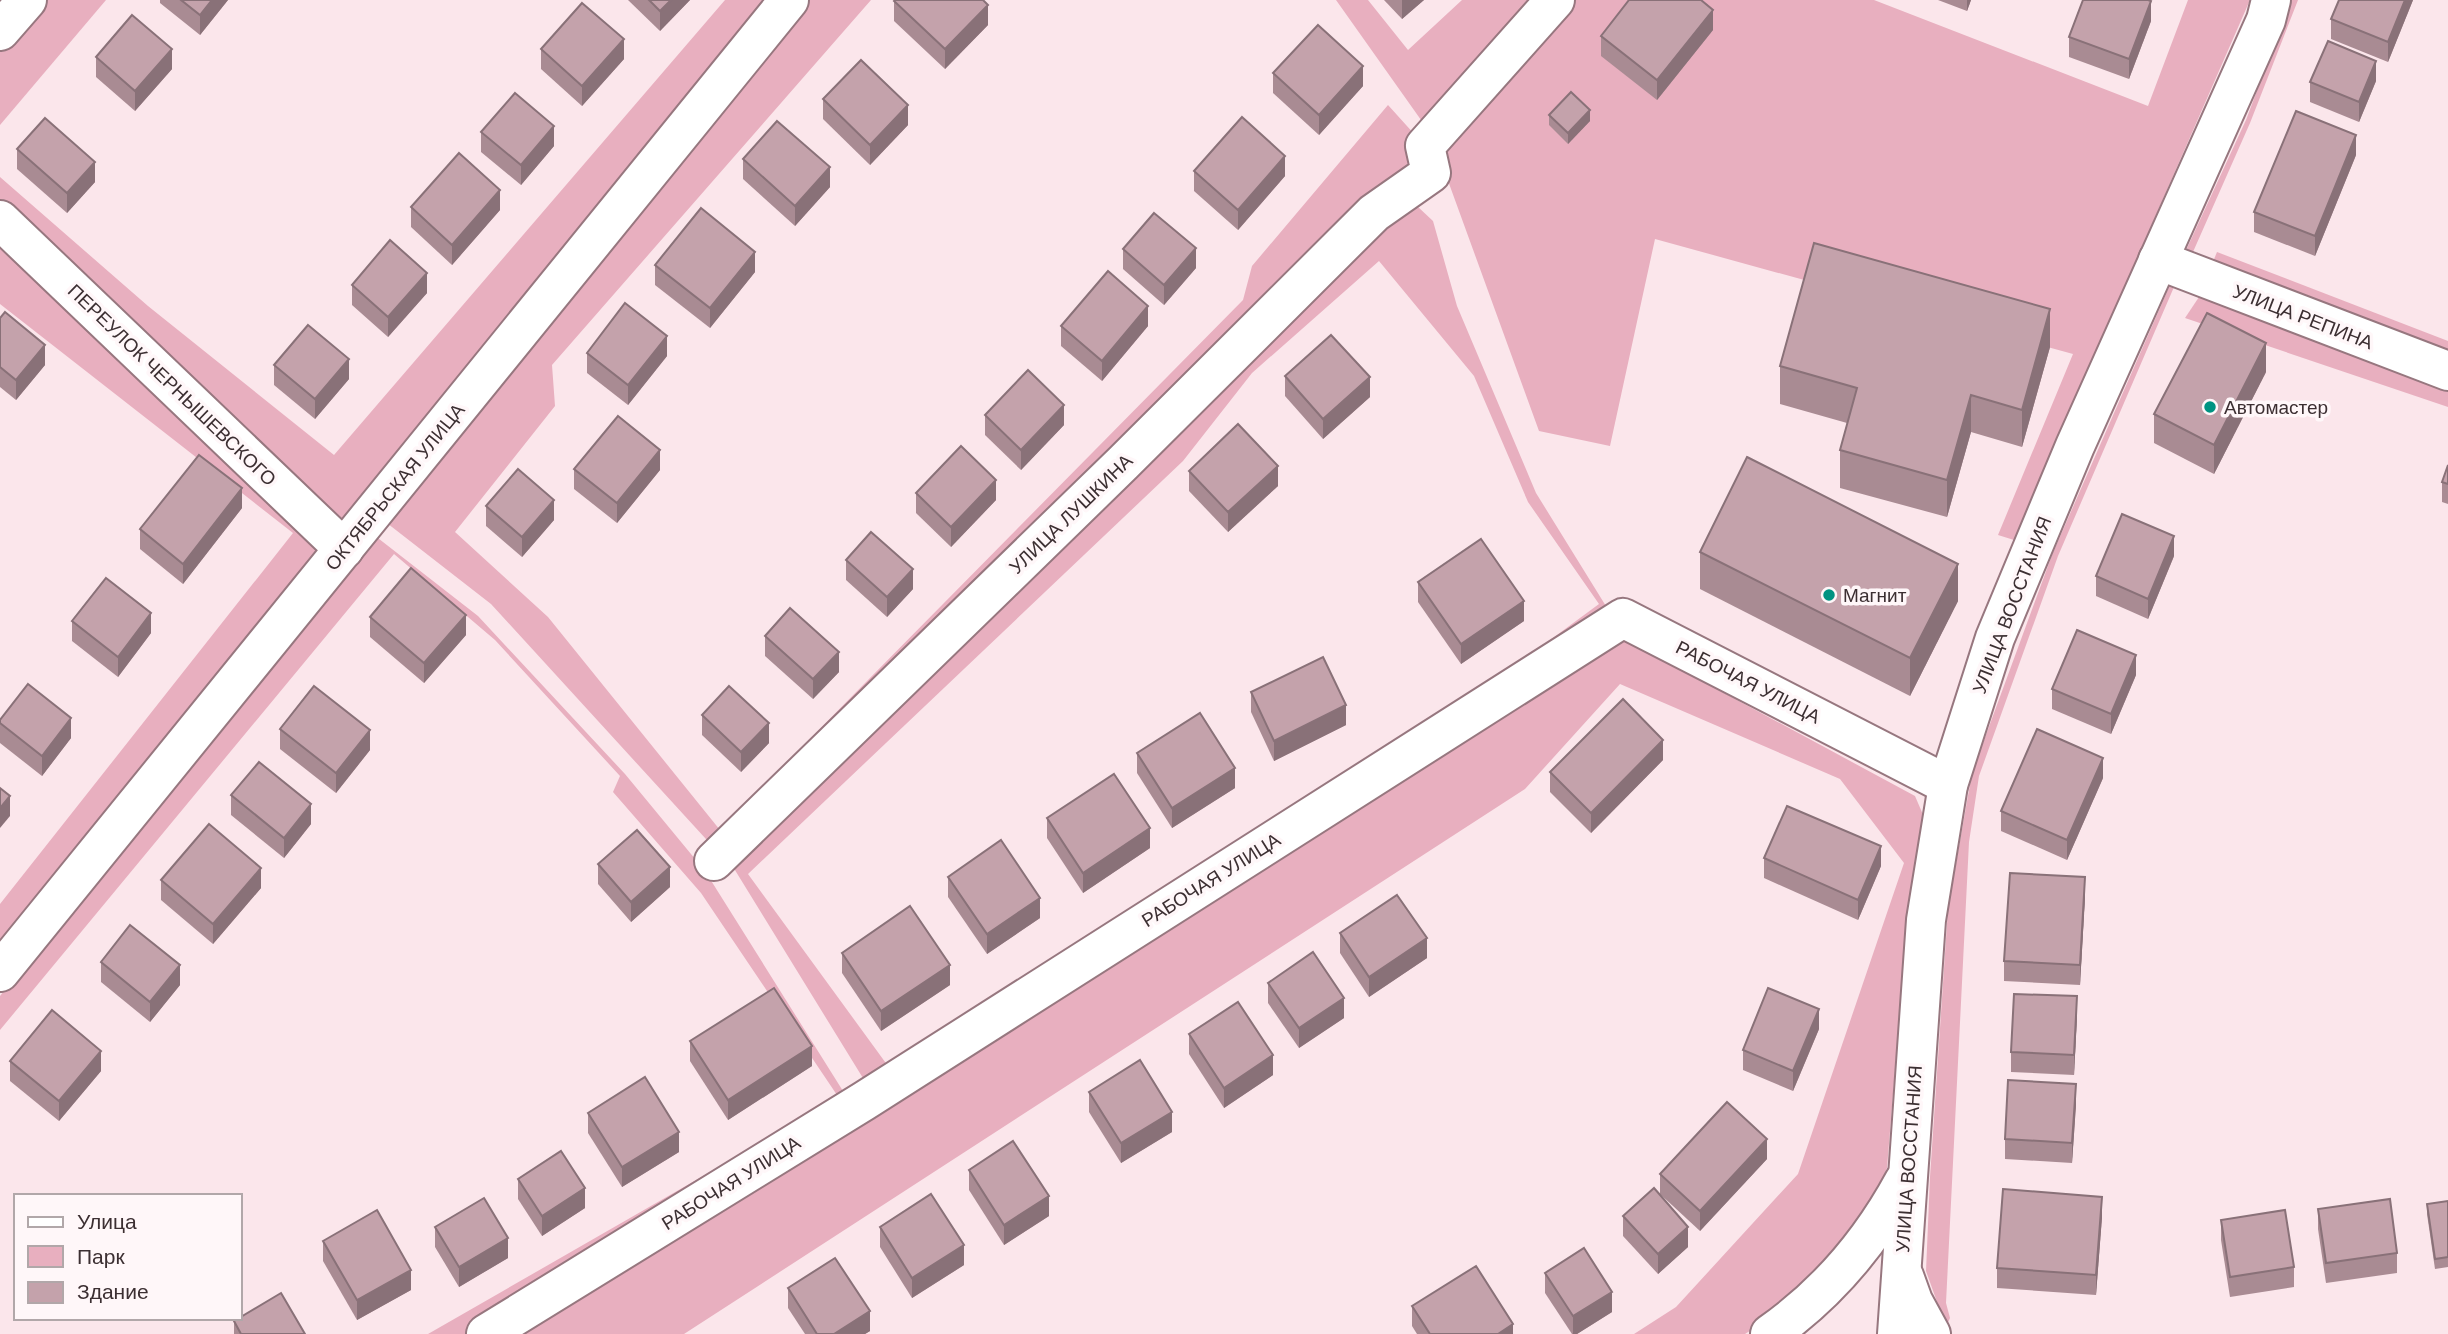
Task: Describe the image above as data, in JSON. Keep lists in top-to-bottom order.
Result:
{
  "streets": {
    "street": [
      "УЛИЦА РЕПИНА",
      "ПЕРЕУЛОК ЧЕРНЫШЕВСКОГО",
      "ОКТЯБРЬСКАЯ УЛИЦА",
      "УЛИЦА ЛУШКИНА",
      "УЛИЦА ВОССТАНИЯ",
      "РАБОЧАЯ УЛИЦА"
    ]
  },
  "crossings": [
    ["УЛИЦА РЕПИНА", "УЛИЦА ВОССТАНИЯ"],
    ["ПЕРЕУЛОК ЧЕРНЫШЕВСКОГО", "ОКТЯБРЬСКАЯ УЛИЦА"],
    ["УЛИЦА ВОССТАНИЯ", "РАБОЧАЯ УЛИЦА"]
  ],
  "places": ["Автомастер", "Магнит"],
  "legend": ["Улица", "Парк", "Здание"]
}
